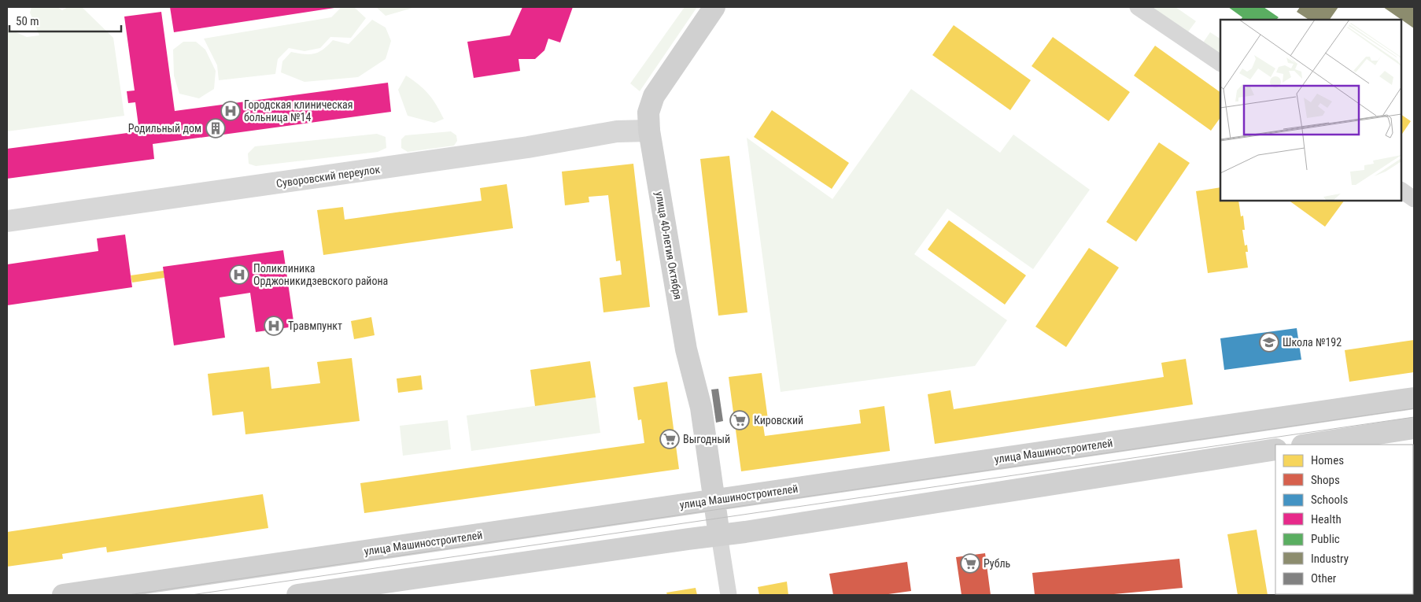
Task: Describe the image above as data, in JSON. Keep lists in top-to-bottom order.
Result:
{
  "streets": {
    "main road": ["улица 40-летия Октября", "улица Машиностроителей"],
    "street": ["Суворовский переулок"]
  },
  "crossings": [
    ["Суворовский переулок", "улица 40-летия Октября"],
    ["улица 40-летия Октября", "улица Машиностроителей"]
  ],
  "places": {
    "hospital": ["Городская клиническая больница №14", "Поликлиника Орджоникидзевского района", "Травмпункт"],
    "building": ["Родильный дом"],
    "school or university": ["Школа №192"],
    "supermarket": ["Кировский", "Выгодный", "Рубль"]
  },
  "legend": [
    "Homes",
    "Shops",
    "Schools",
    "Health",
    "Public",
    "Industry",
    "Other"
  ],
  "scale_bar": "50 m"
}
